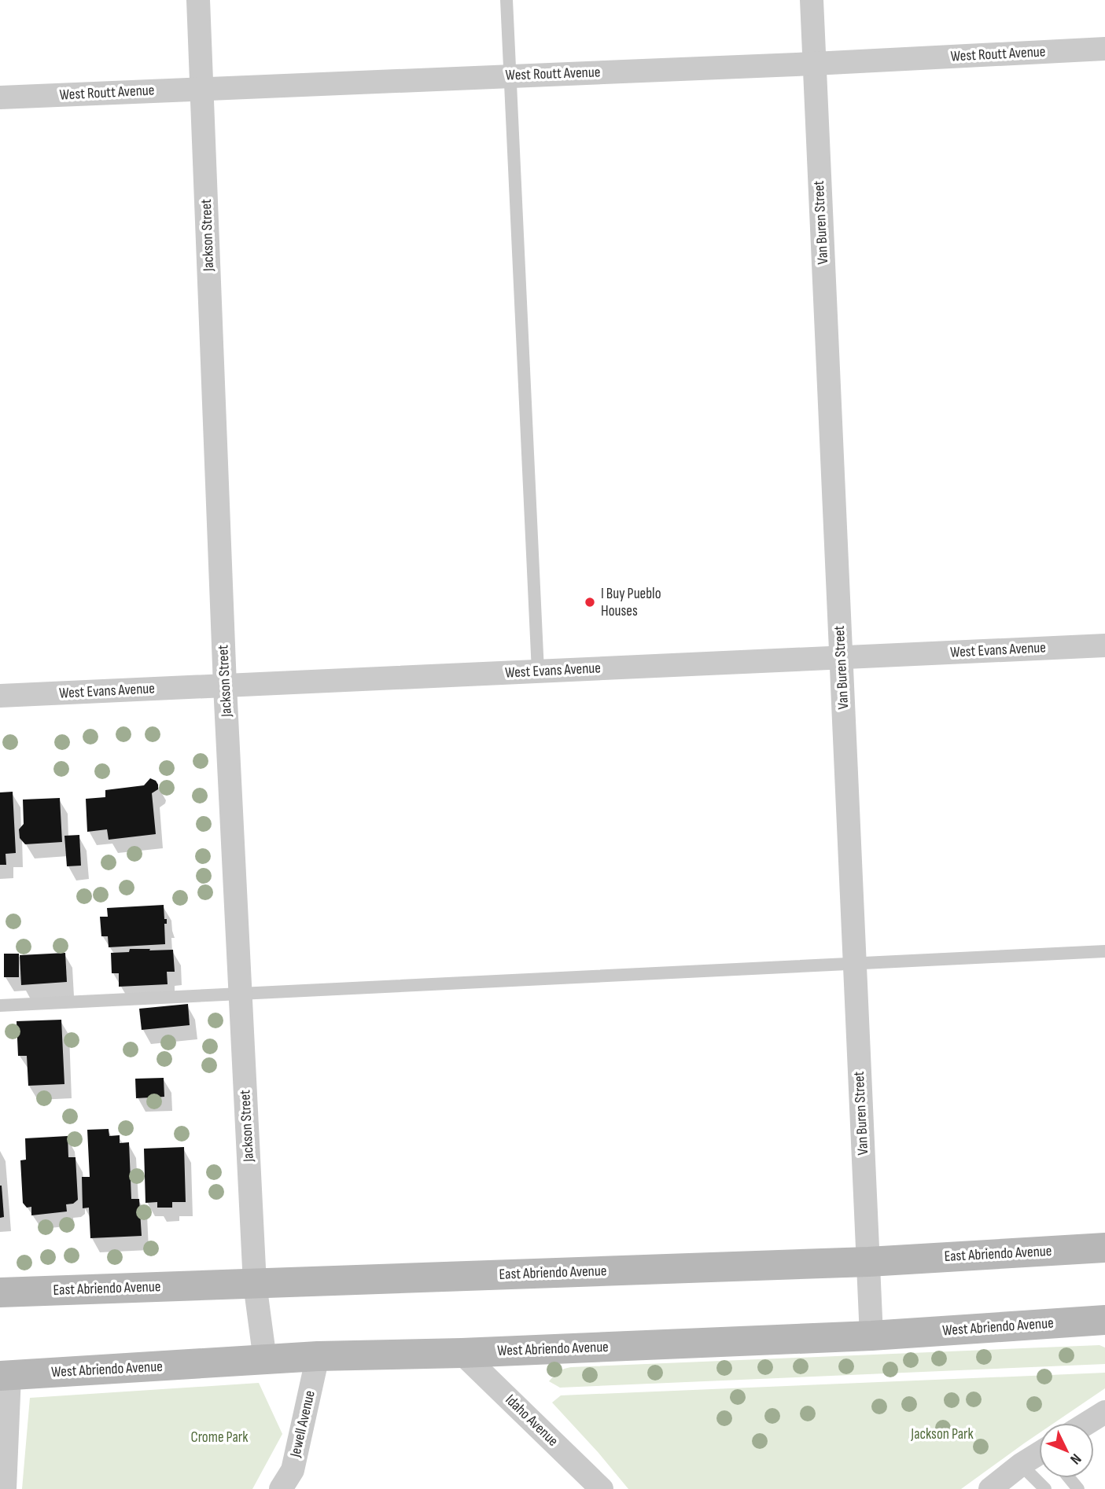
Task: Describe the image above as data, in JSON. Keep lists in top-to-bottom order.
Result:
{
  "streets": {
    "main road": ["East Abriendo Avenue", "West Abriendo Avenue"],
    "street": [
      "West Routt Avenue",
      "Van Buren Street",
      "Jackson Street",
      "West Evans Avenue",
      "Idaho Avenue",
      "Jewell Avenue"
    ]
  },
  "crossings": [
    ["West Routt Avenue", "Van Buren Street"],
    ["West Routt Avenue", "Jackson Street"],
    ["Van Buren Street", "West Evans Avenue"],
    ["Van Buren Street", "East Abriendo Avenue"],
    ["Van Buren Street", "West Abriendo Avenue"],
    ["Jackson Street", "West Evans Avenue"],
    ["Jackson Street", "East Abriendo Avenue"],
    ["Jackson Street", "West Abriendo Avenue"],
    ["West Abriendo Avenue", "Idaho Avenue"],
    ["West Abriendo Avenue", "Jewell Avenue"]
  ],
  "parks": ["Jackson Park", "Crome Park"],
  "places": ["I Buy Pueblo Houses"],
  "north": "bottom right"
}
